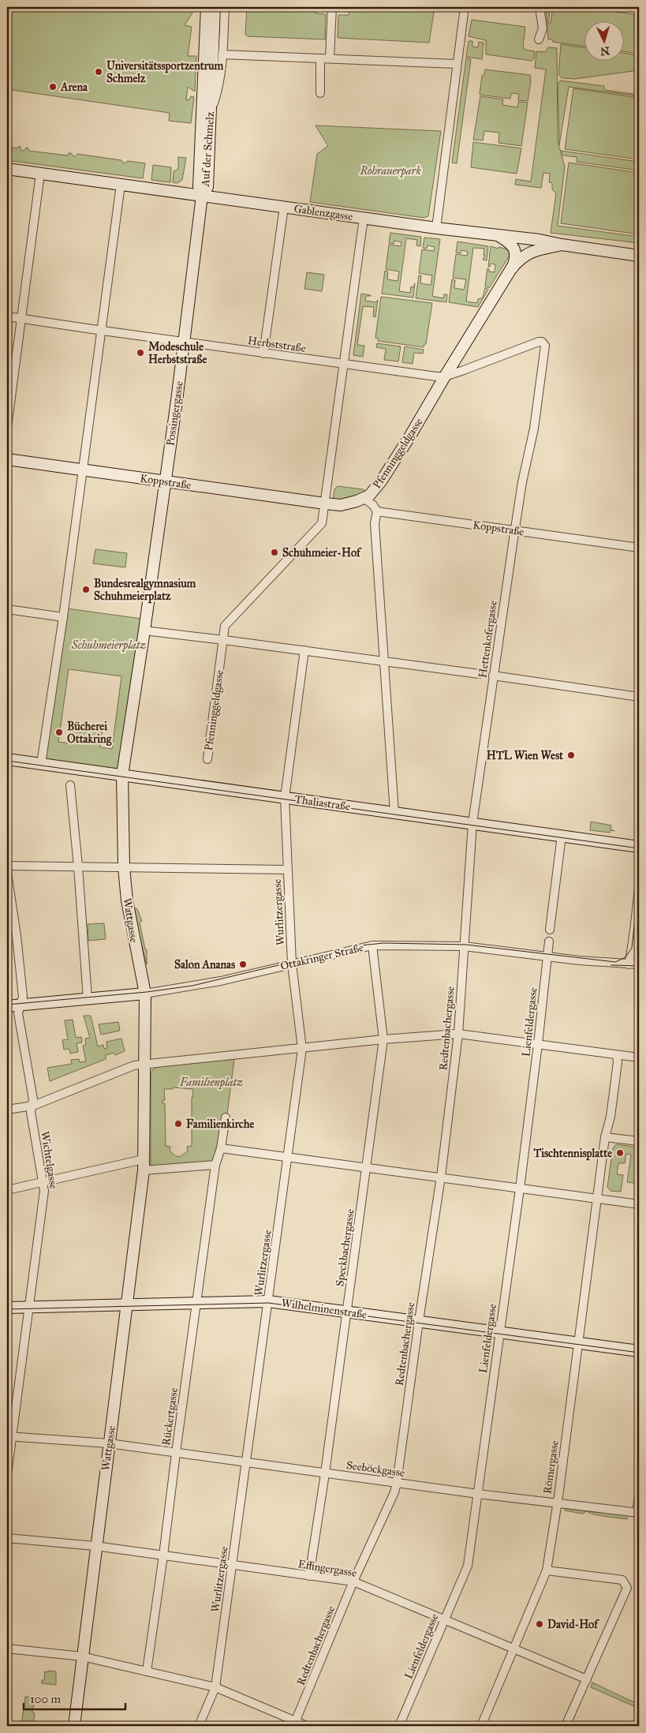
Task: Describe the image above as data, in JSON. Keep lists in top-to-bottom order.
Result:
{
  "streets": {
    "main road": [
      "Auf der Schmelz",
      "Gablenzgasse",
      "Possingergasse",
      "Pfenninggeldgasse",
      "Koppstraße",
      "Thaliastraße",
      "Wattgasse",
      "Ottakringer Straße",
      "Wilhelminenstraße"
    ],
    "street": [
      "Herbststraße",
      "Hettenkofergasse",
      "Wurlitzergasse",
      "Lienfeldergasse",
      "Redtenbachergasse",
      "Wichtelgasse",
      "Speckbachergasse",
      "Rückertgasse",
      "Römergasse",
      "Seeböckgasse",
      "Effingergasse"
    ]
  },
  "crossings": [
    ["Auf der Schmelz", "Gablenzgasse"],
    ["Auf der Schmelz", "Possingergasse"],
    ["Gablenzgasse", "Possingergasse"],
    ["Gablenzgasse", "Pfenninggeldgasse"],
    ["Herbststraße", "Possingergasse"],
    ["Herbststraße", "Pfenninggeldgasse"],
    ["Herbststraße", "Hettenkofergasse"],
    ["Possingergasse", "Koppstraße"],
    ["Pfenninggeldgasse", "Koppstraße"],
    ["Koppstraße", "Hettenkofergasse"],
    ["Hettenkofergasse", "Thaliastraße"],
    ["Hettenkofergasse", "Ottakringer Straße"],
    ["Hettenkofergasse", "Redtenbachergasse"],
    ["Thaliastraße", "Wurlitzergasse"],
    ["Thaliastraße", "Wattgasse"],
    ["Wurlitzergasse", "Ottakringer Straße"],
    ["Wurlitzergasse", "Wilhelminenstraße"],
    ["Wurlitzergasse", "Seeböckgasse"],
    ["Wurlitzergasse", "Effingergasse"],
    ["Wattgasse", "Ottakringer Straße"],
    ["Wattgasse", "Wilhelminenstraße"],
    ["Wattgasse", "Seeböckgasse"],
    ["Wattgasse", "Effingergasse"],
    ["Ottakringer Straße", "Lienfeldergasse"],
    ["Ottakringer Straße", "Redtenbachergasse"],
    ["Ottakringer Straße", "Wichtelgasse"],
    ["Ottakringer Straße", "Speckbachergasse"],
    ["Lienfeldergasse", "Wilhelminenstraße"],
    ["Lienfeldergasse", "Seeböckgasse"],
    ["Lienfeldergasse", "Effingergasse"],
    ["Redtenbachergasse", "Wilhelminenstraße"],
    ["Redtenbachergasse", "Seeböckgasse"],
    ["Redtenbachergasse", "Effingergasse"],
    ["Wichtelgasse", "Wilhelminenstraße"],
    ["Wichtelgasse", "Seeböckgasse"],
    ["Speckbachergasse", "Wilhelminenstraße"],
    ["Speckbachergasse", "Seeböckgasse"],
    ["Speckbachergasse", "Effingergasse"],
    ["Wilhelminenstraße", "Rückertgasse"],
    ["Wilhelminenstraße", "Römergasse"],
    ["Rückertgasse", "Seeböckgasse"],
    ["Rückertgasse", "Effingergasse"],
    ["Römergasse", "Seeböckgasse"],
    ["Römergasse", "Effingergasse"]
  ],
  "parks": ["Rohrauerpark", "Schuhmeierplatz", "Familienplatz"],
  "places": [
    "Universitätssportzentrum Schmelz",
    "Arena",
    "Modeschule Herbststraße",
    "Schuhmeier-Hof",
    "Bundesrealgymnasium Schuhmeierplatz",
    "Bücherei Ottakring",
    "HTL Wien West",
    "Salon Ananas",
    "Familienkirche",
    "Tischtennisplatte",
    "David-Hof"
  ],
  "scale_bar": "100 m",
  "north": "bottom"
}
